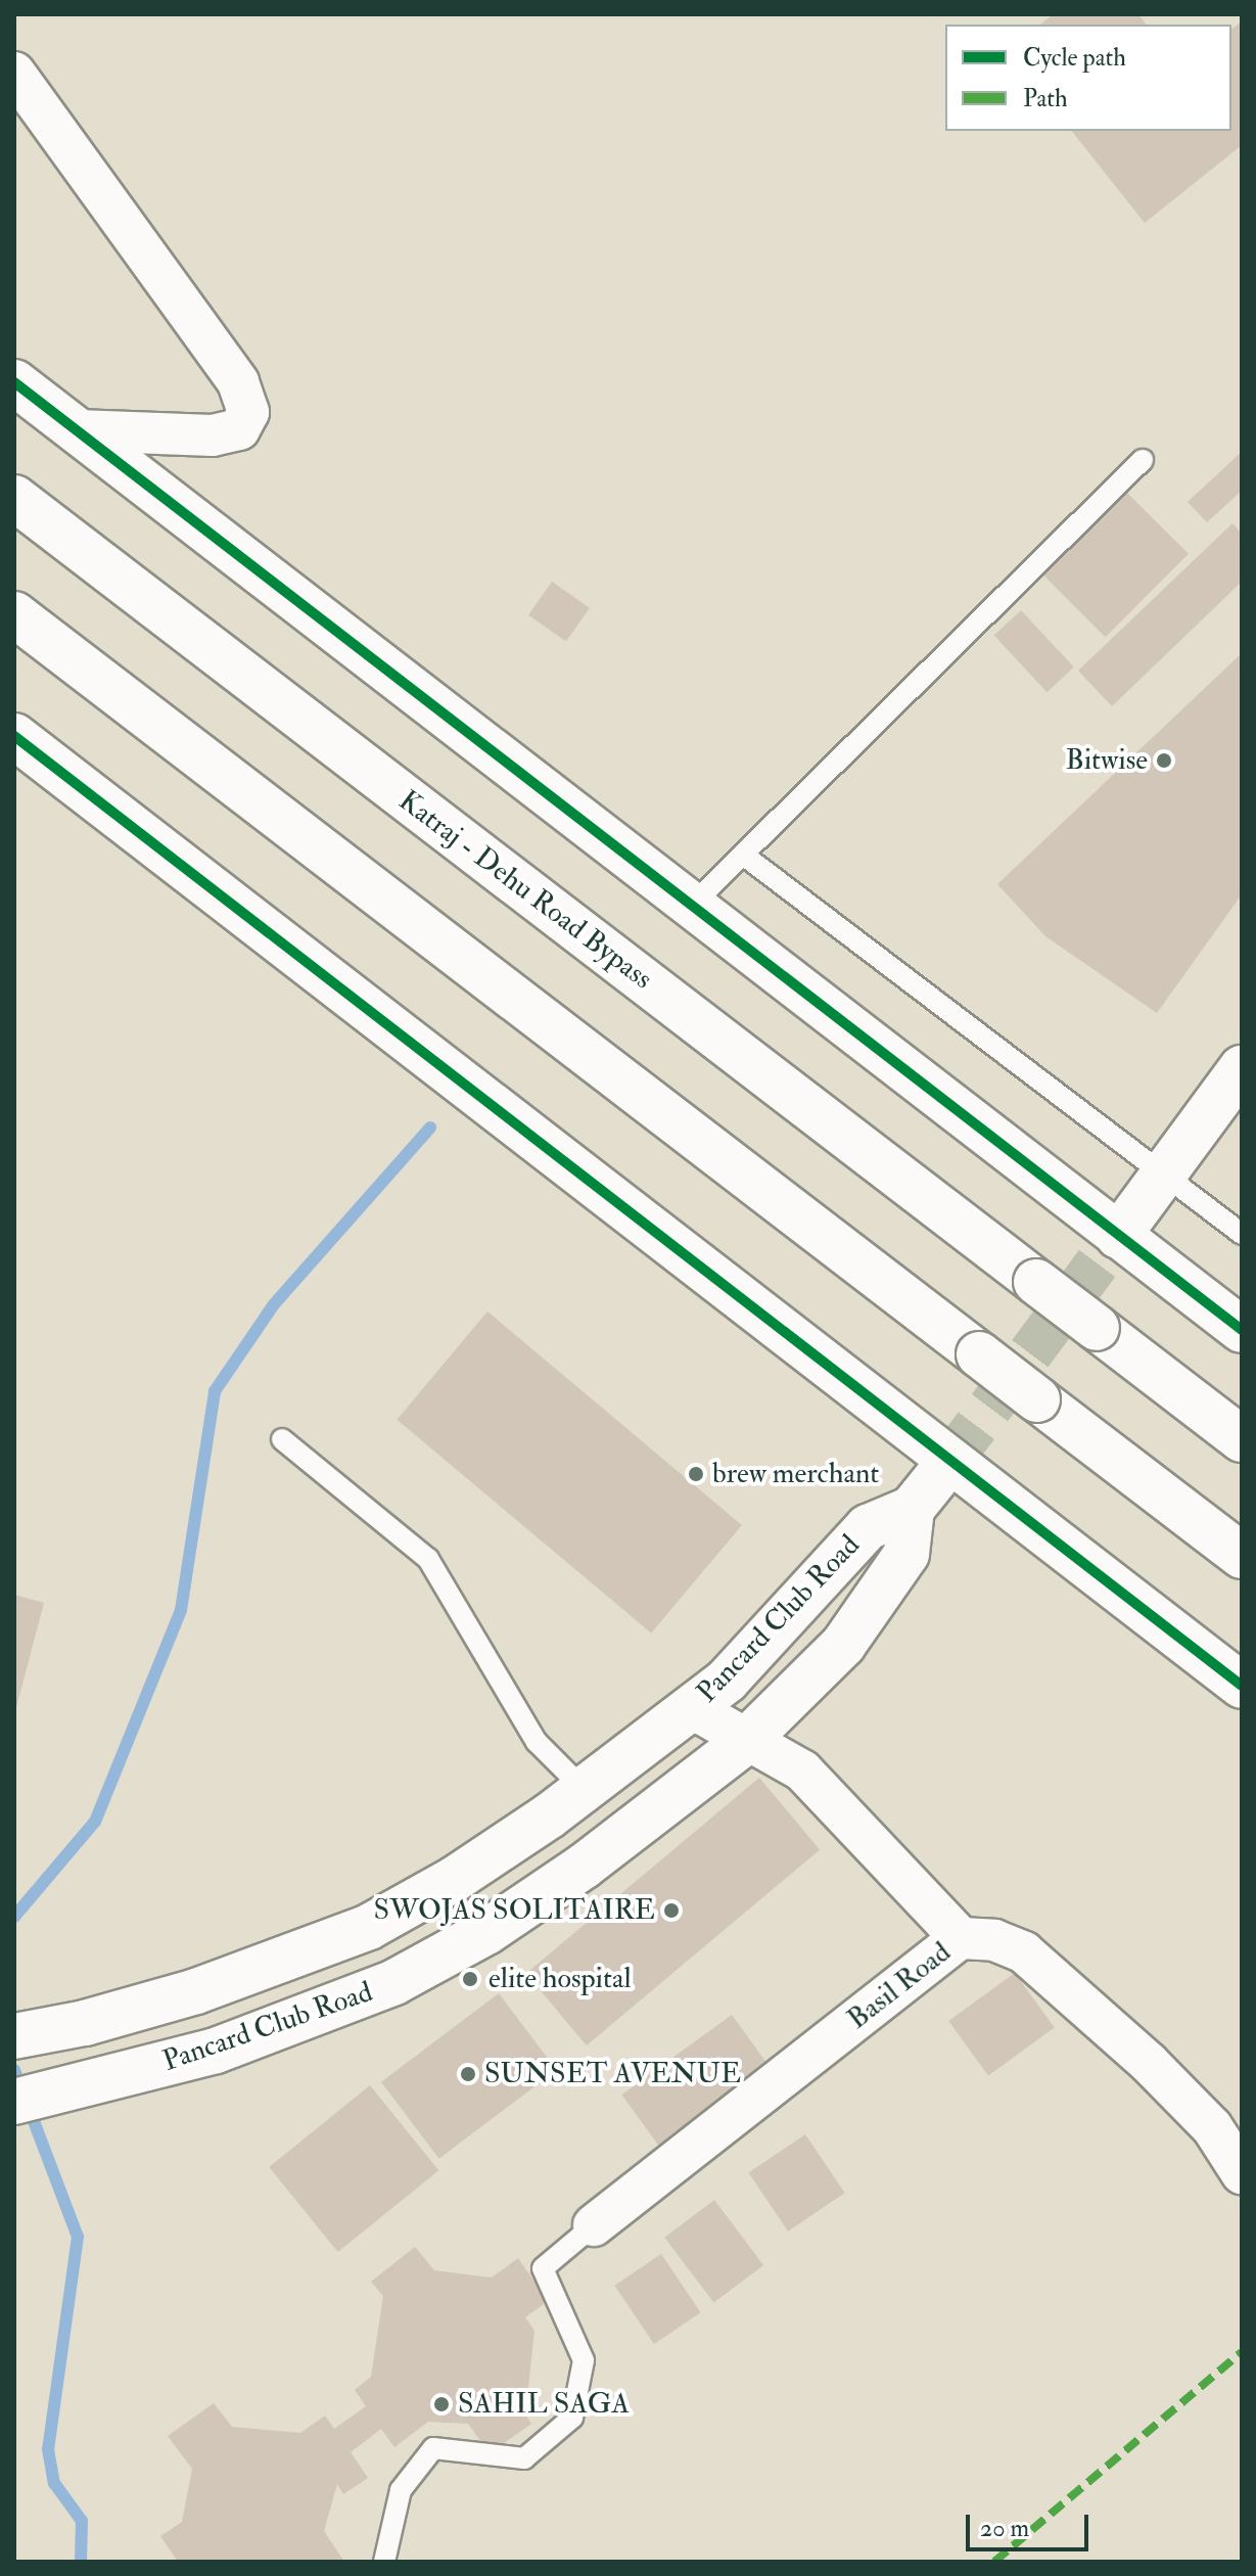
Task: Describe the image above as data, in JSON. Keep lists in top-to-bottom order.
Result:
{
  "streets": {
    "main road": ["Katraj - Dehu Road Bypass", "Pancard Club Road"],
    "street": ["Basil Road"]
  },
  "crossings": [
    ["Pancard Club Road", "Basil Road"]
  ],
  "places": [
    "Bitwise",
    "brew merchant",
    "SWOJAS SOLITAIRE",
    "elite hospital",
    "SUNSET AVENUE",
    "SAHIL SAGA"
  ],
  "legend": ["Cycle path", "Path"],
  "scale_bar": "20 m"
}
